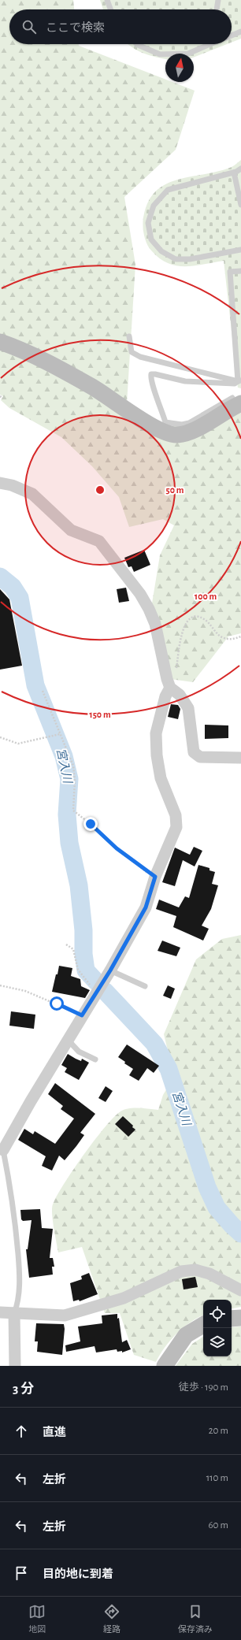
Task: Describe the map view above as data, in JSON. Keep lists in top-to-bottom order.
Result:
{
  "water": ["宮入川"],
  "north": "top",
  "page": {
    "search": "ここで検索",
    "heading": ["3 分", "徒歩 · 190 m"],
    "list": [
      ["直進", "20 m"],
      ["左折", "110 m"],
      ["左折", "60 m"],
      "目的地に到着"
    ],
    "nav": ["地図", "経路", "保存済み"]
  },
  "rings": ["50 m", "100 m", "150 m"]
}
